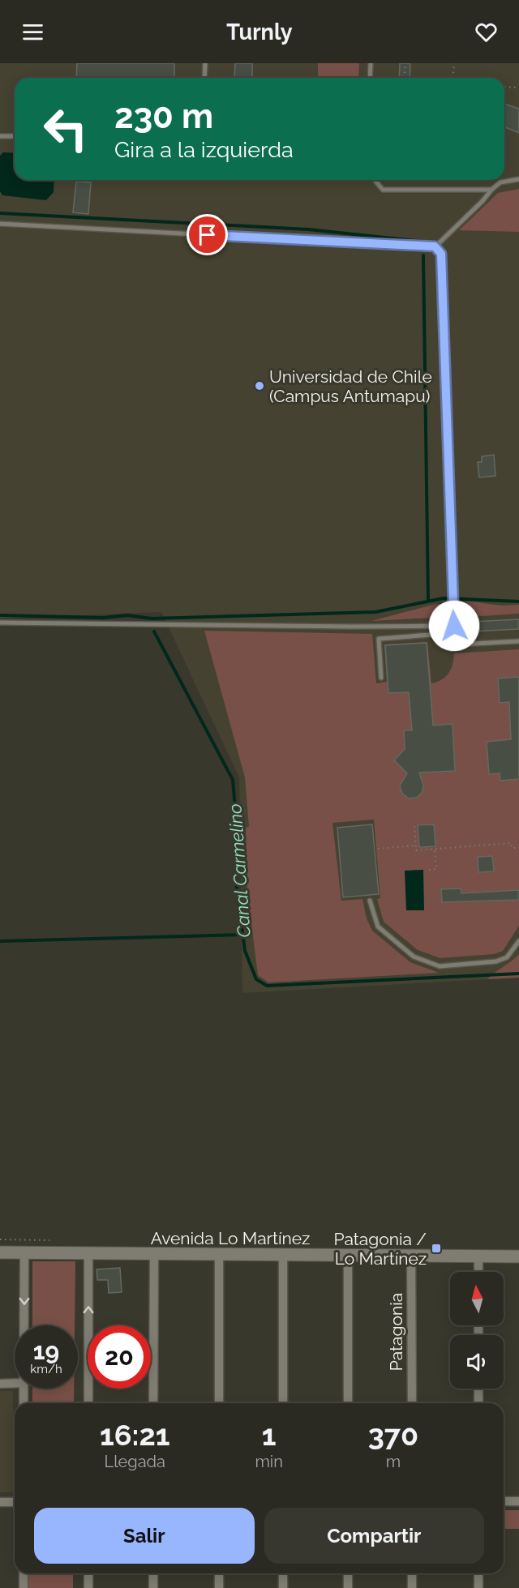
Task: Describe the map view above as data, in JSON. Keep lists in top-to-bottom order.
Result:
{
  "streets": {
    "main road": ["Avenida Lo Martínez"],
    "street": ["Patagonia"]
  },
  "crossings": [
    ["Avenida Lo Martínez", "Patagonia"]
  ],
  "water": ["Canal Carmelino"],
  "places": {
    "other": ["Universidad de Chile (Campus Antumapu)"],
    "transit": ["Patagonia / Lo Martínez"]
  },
  "north": "top",
  "page": {
    "header": "Turnly",
    "turn": ["230 m", "Gira a la izquierda"],
    "speed": "19 km/h",
    "limit": "20",
    "eta": [
      "16:21",
      "Llegada",
      "1",
      "min",
      "370",
      "m"
    ],
    "buttons": ["Salir", "Compartir"]
  }
}
